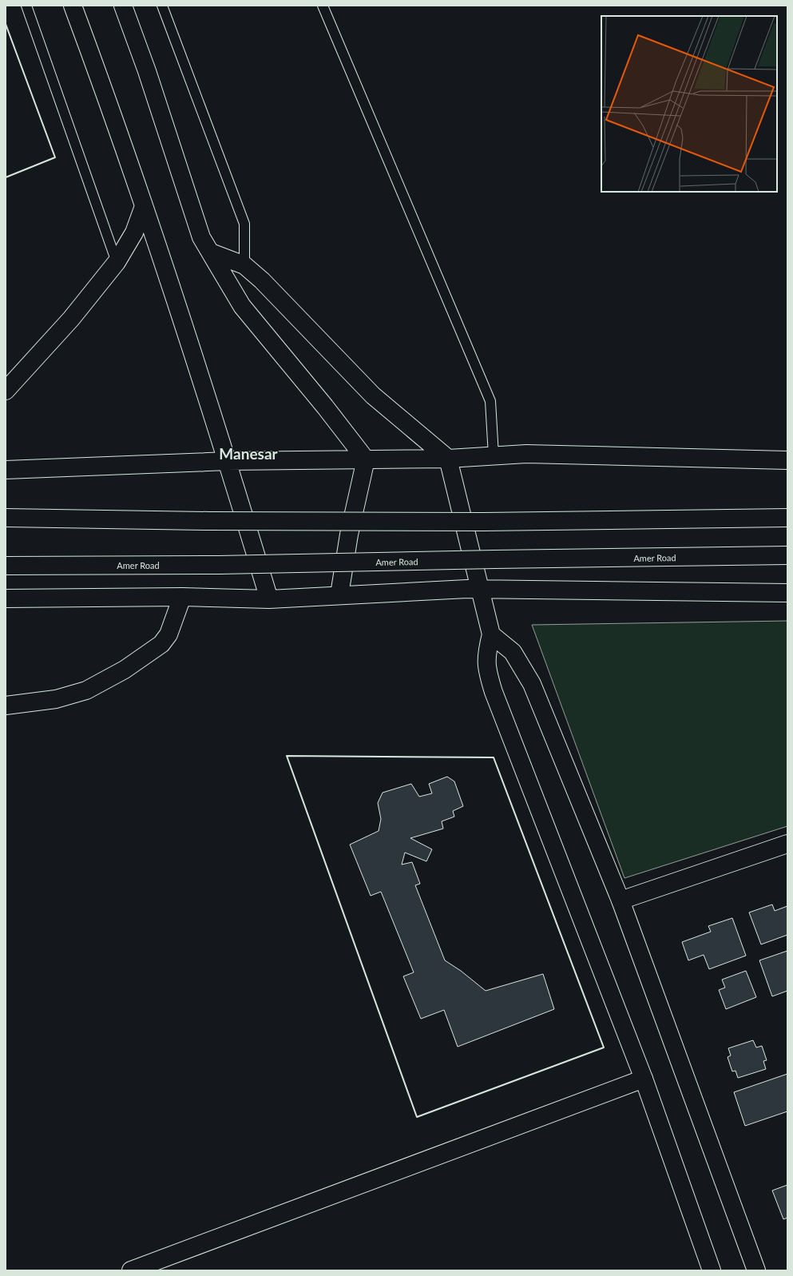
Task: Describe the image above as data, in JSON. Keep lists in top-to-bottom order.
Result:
{
  "streets": {
    "main road": ["Amer Road"]
  },
  "districts": ["Manesar"]
}
